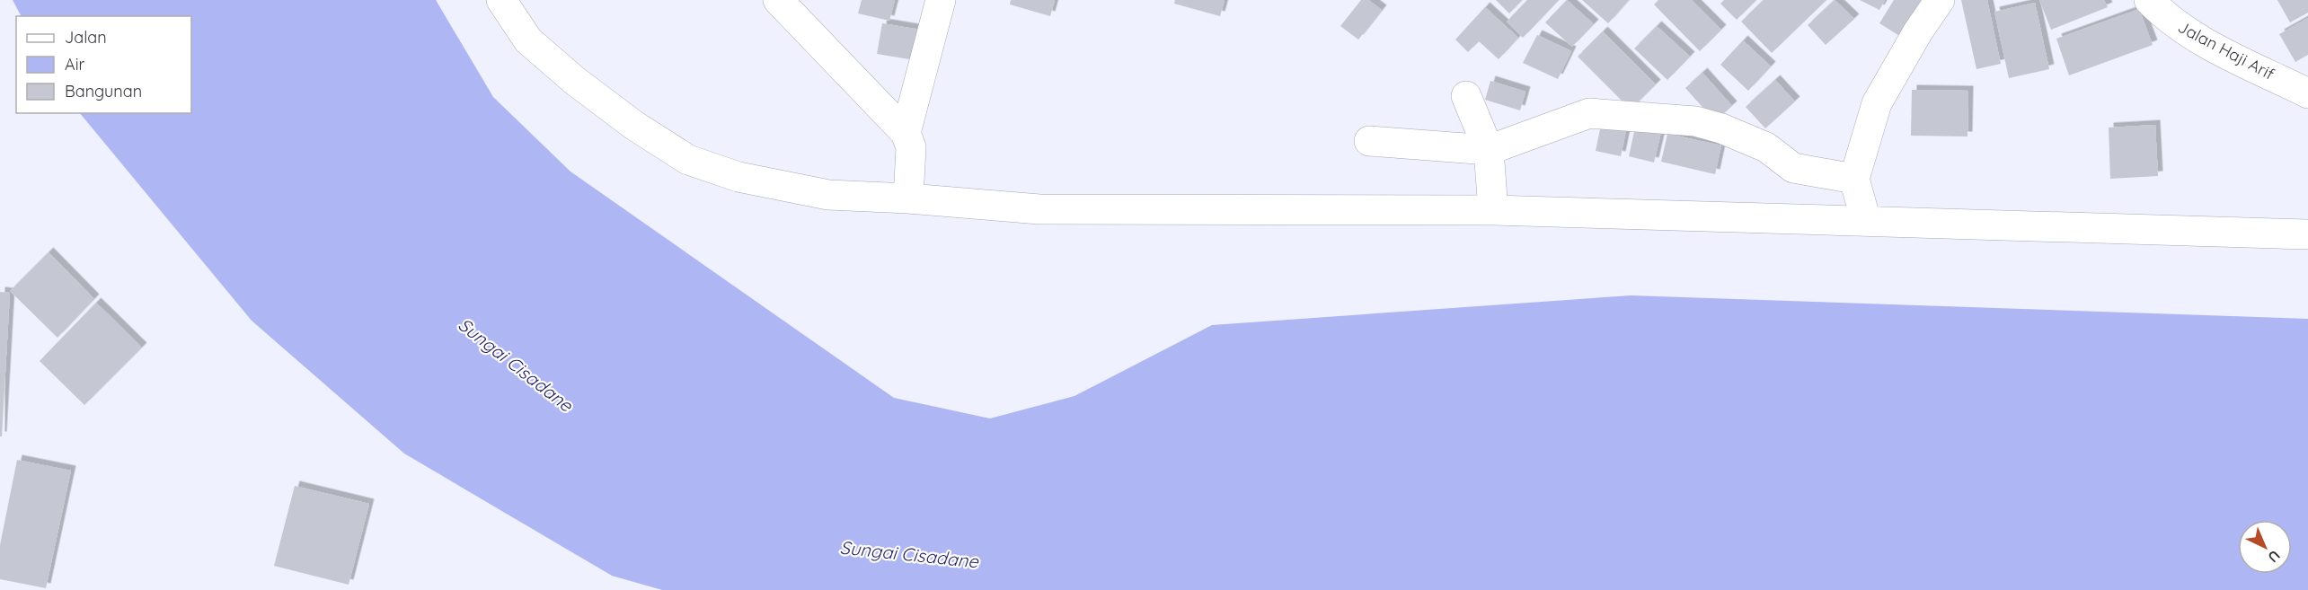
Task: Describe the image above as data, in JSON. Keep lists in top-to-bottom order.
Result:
{
  "streets": {
    "street": ["Jalan Haji Arif"]
  },
  "water": ["Sungai Cisadane"],
  "legend": ["Jalan", "Air", "Bangunan"],
  "north": "bottom right"
}
